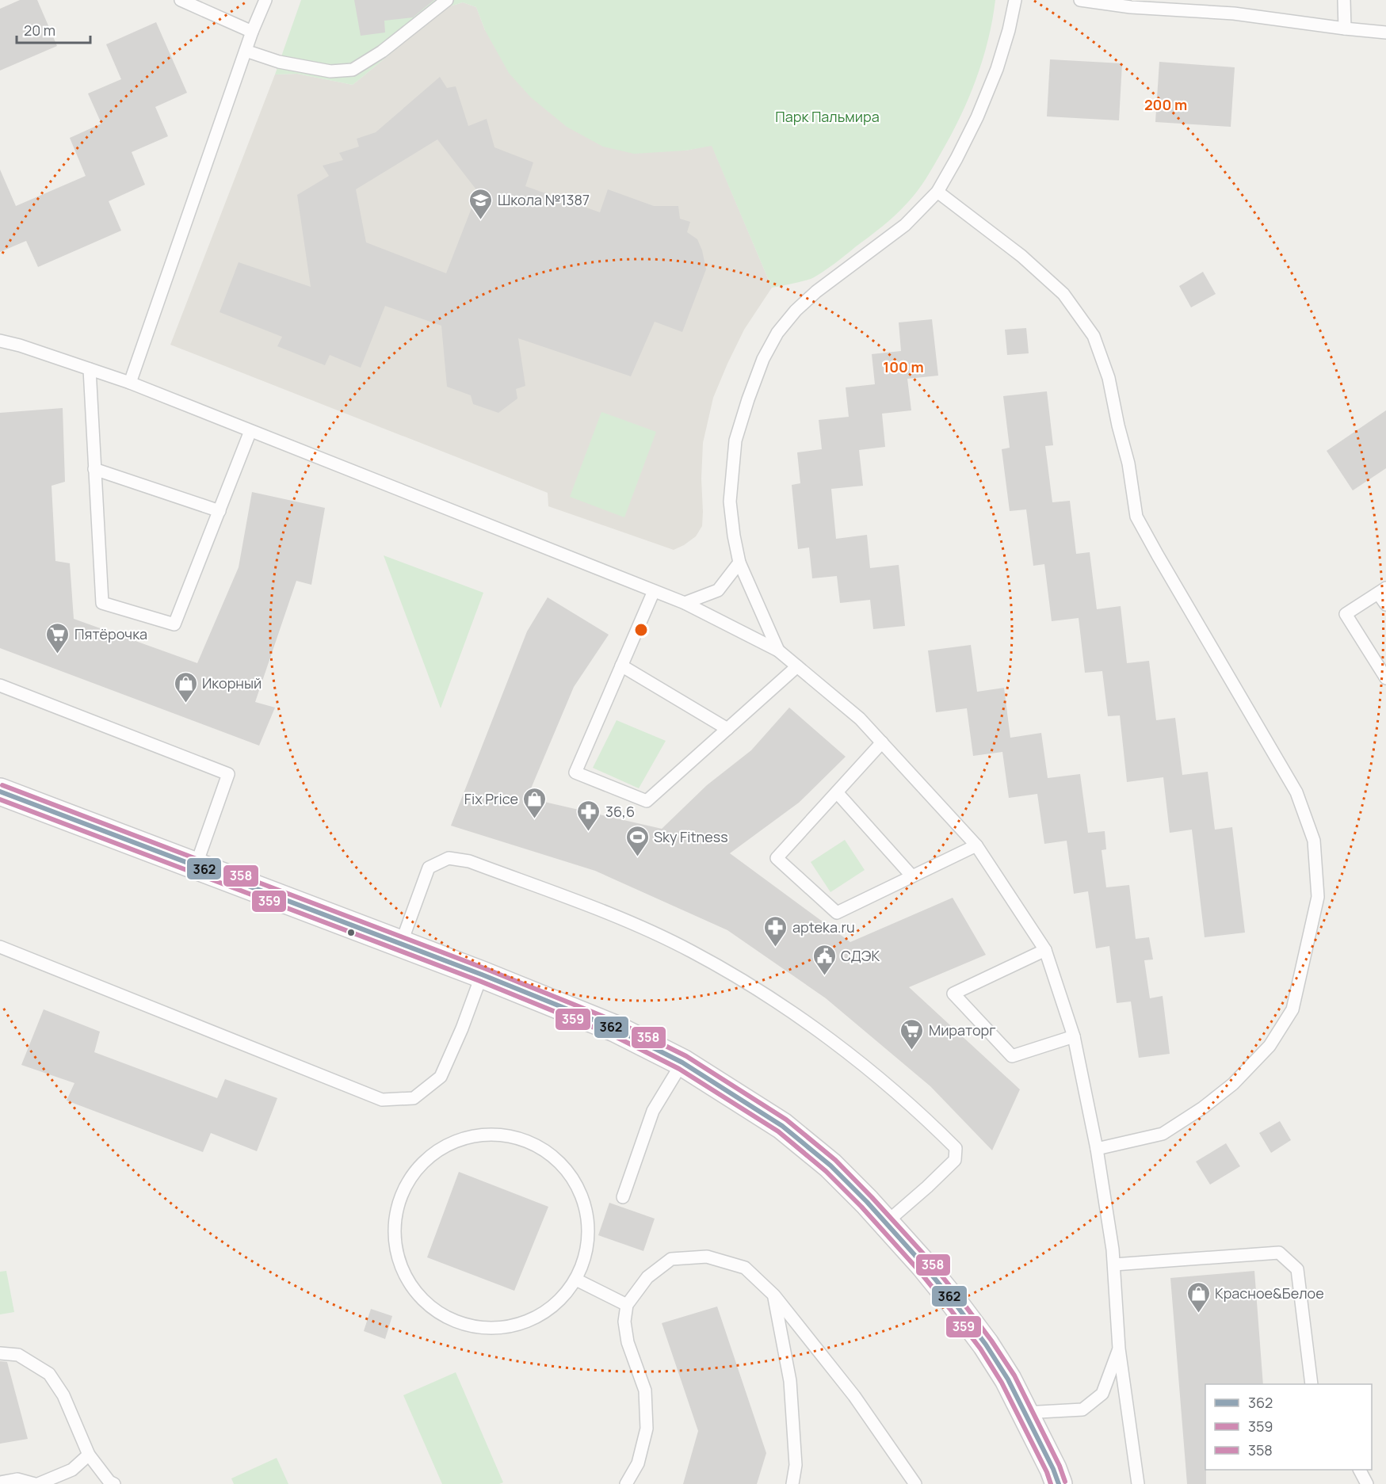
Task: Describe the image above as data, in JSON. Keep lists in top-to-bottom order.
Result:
{
  "parks": ["Парк Пальмира"],
  "places": {
    "school or university": ["Школа №1387"],
    "supermarket": ["Пятёрочка", "Мираторг"],
    "shop": ["Икорный", "Fix Price", "Красное&Белое"],
    "pharmacy": ["36,6", "apteka.ru"],
    "sports": ["Sky Fitness"],
    "public building": ["СДЭК"]
  },
  "lines": ["transit line 358", "transit line 362", "transit line 359"],
  "legend": ["362", "359", "358"],
  "scale_bar": "20 m",
  "rings": ["200 m", "100 m"]
}
